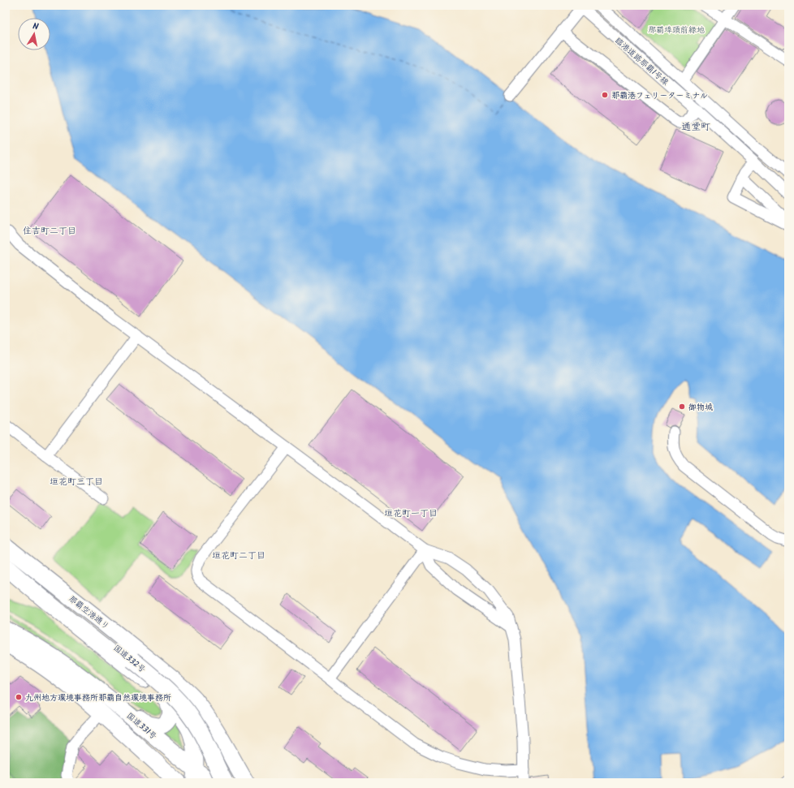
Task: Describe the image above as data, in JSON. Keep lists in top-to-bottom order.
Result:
{
  "streets": {
    "highway": ["那覇空港通り", "国道332号", "国道331号"],
    "street": ["臨港道路那覇1号線"]
  },
  "crossings": [
    ["国道332号", "国道331号"]
  ],
  "districts": [
    "通堂町",
    "住吉町二丁目",
    "垣花町三丁目",
    "垣花町一丁目",
    "垣花町二丁目"
  ],
  "parks": ["那覇埠頭前緑地"],
  "places": ["那覇港フェリーターミナル", "御物城", "九州地方環境事務所那覇自然環境事務所"],
  "north": "top"
}
